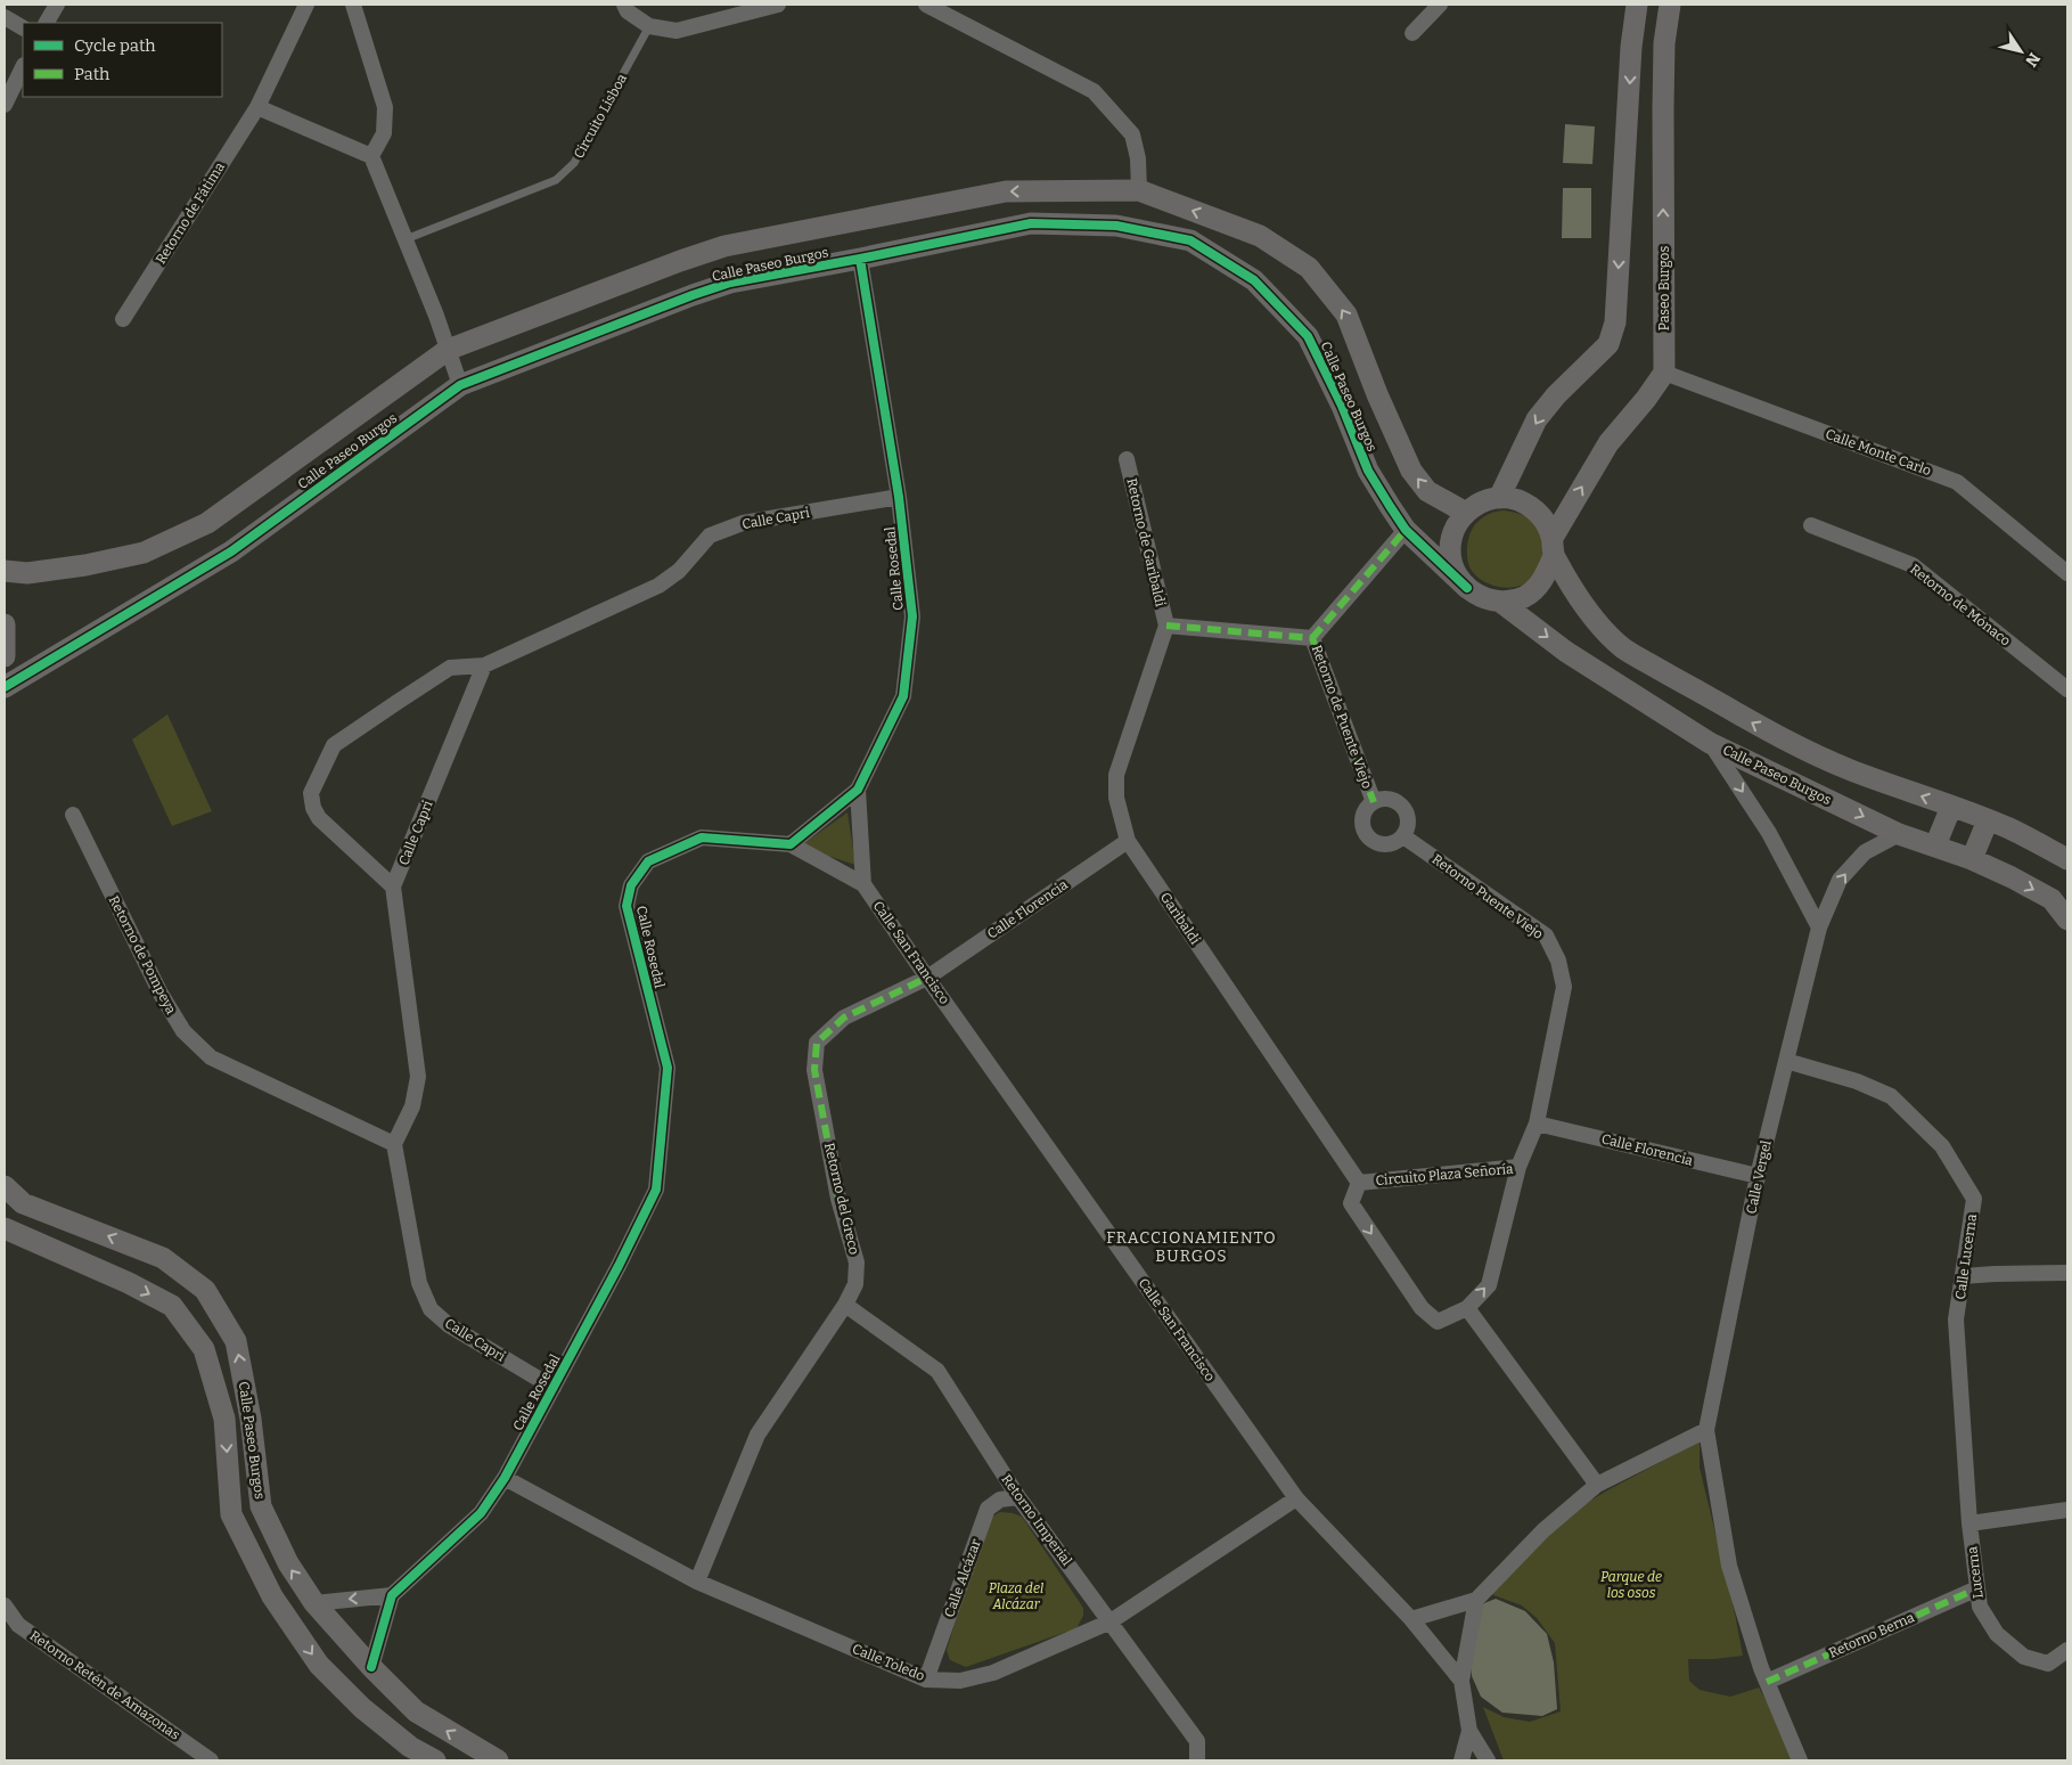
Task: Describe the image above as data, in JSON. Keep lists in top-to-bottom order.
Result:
{
  "streets": {
    "street": [
      "Retorno de Fátima",
      "Calle Paseo Burgos",
      "Paseo Burgos",
      "Calle Monte Carlo",
      "Calle Capri",
      "Retorno de Garibaldi",
      "Calle Rosedal",
      "Retorno de Mónaco",
      "Retorno de Puente Viejo",
      "Retorno Puente Viejo",
      "Calle Florencia",
      "Garibaldi",
      "Calle San Francisco",
      "Retorno de Pompeya",
      "Circuito Plaza Señoría",
      "Calle Vergel",
      "Retorno del Greco",
      "Calle Lucerna",
      "Retorno Imperial",
      "Lucerna",
      "Calle Alcázar",
      "Retorno Berna",
      "Calle Toledo",
      "Retorno Retén de Amazonas"
    ],
    "lane": ["Circuito Lisboa"]
  },
  "crossings": [
    ["Calle Paseo Burgos", "Calle Rosedal"],
    ["Calle Paseo Burgos", "Retorno de Puente Viejo"],
    ["Calle Paseo Burgos", "Calle Vergel"],
    ["Paseo Burgos", "Calle Monte Carlo"],
    ["Calle Capri", "Calle Rosedal"],
    ["Calle Capri", "Retorno de Pompeya"],
    ["Retorno de Garibaldi", "Garibaldi"],
    ["Calle Rosedal", "Calle San Francisco"],
    ["Calle Rosedal", "Calle Toledo"],
    ["Retorno de Puente Viejo", "Retorno Puente Viejo"],
    ["Retorno Puente Viejo", "Calle Florencia"],
    ["Retorno Puente Viejo", "Circuito Plaza Señoría"],
    ["Calle Florencia", "Garibaldi"],
    ["Calle Florencia", "Calle San Francisco"],
    ["Calle Florencia", "Calle Vergel"],
    ["Calle Florencia", "Retorno del Greco"],
    ["Garibaldi", "Circuito Plaza Señoría"],
    ["Calle San Francisco", "Retorno del Greco"],
    ["Calle San Francisco", "Calle Toledo"],
    ["Calle Vergel", "Calle Lucerna"],
    ["Retorno del Greco", "Retorno Imperial"],
    ["Retorno del Greco", "Calle Toledo"],
    ["Calle Lucerna", "Lucerna"],
    ["Retorno Imperial", "Calle Alcázar"],
    ["Retorno Imperial", "Calle Toledo"],
    ["Lucerna", "Retorno Berna"],
    ["Calle Alcázar", "Calle Toledo"]
  ],
  "districts": ["FRACCIONAMIENTO BURGOS"],
  "parks": ["Parque de los osos", "Plaza del Alcázar"],
  "legend": ["Cycle path", "Path"],
  "north": "bottom right"
}
